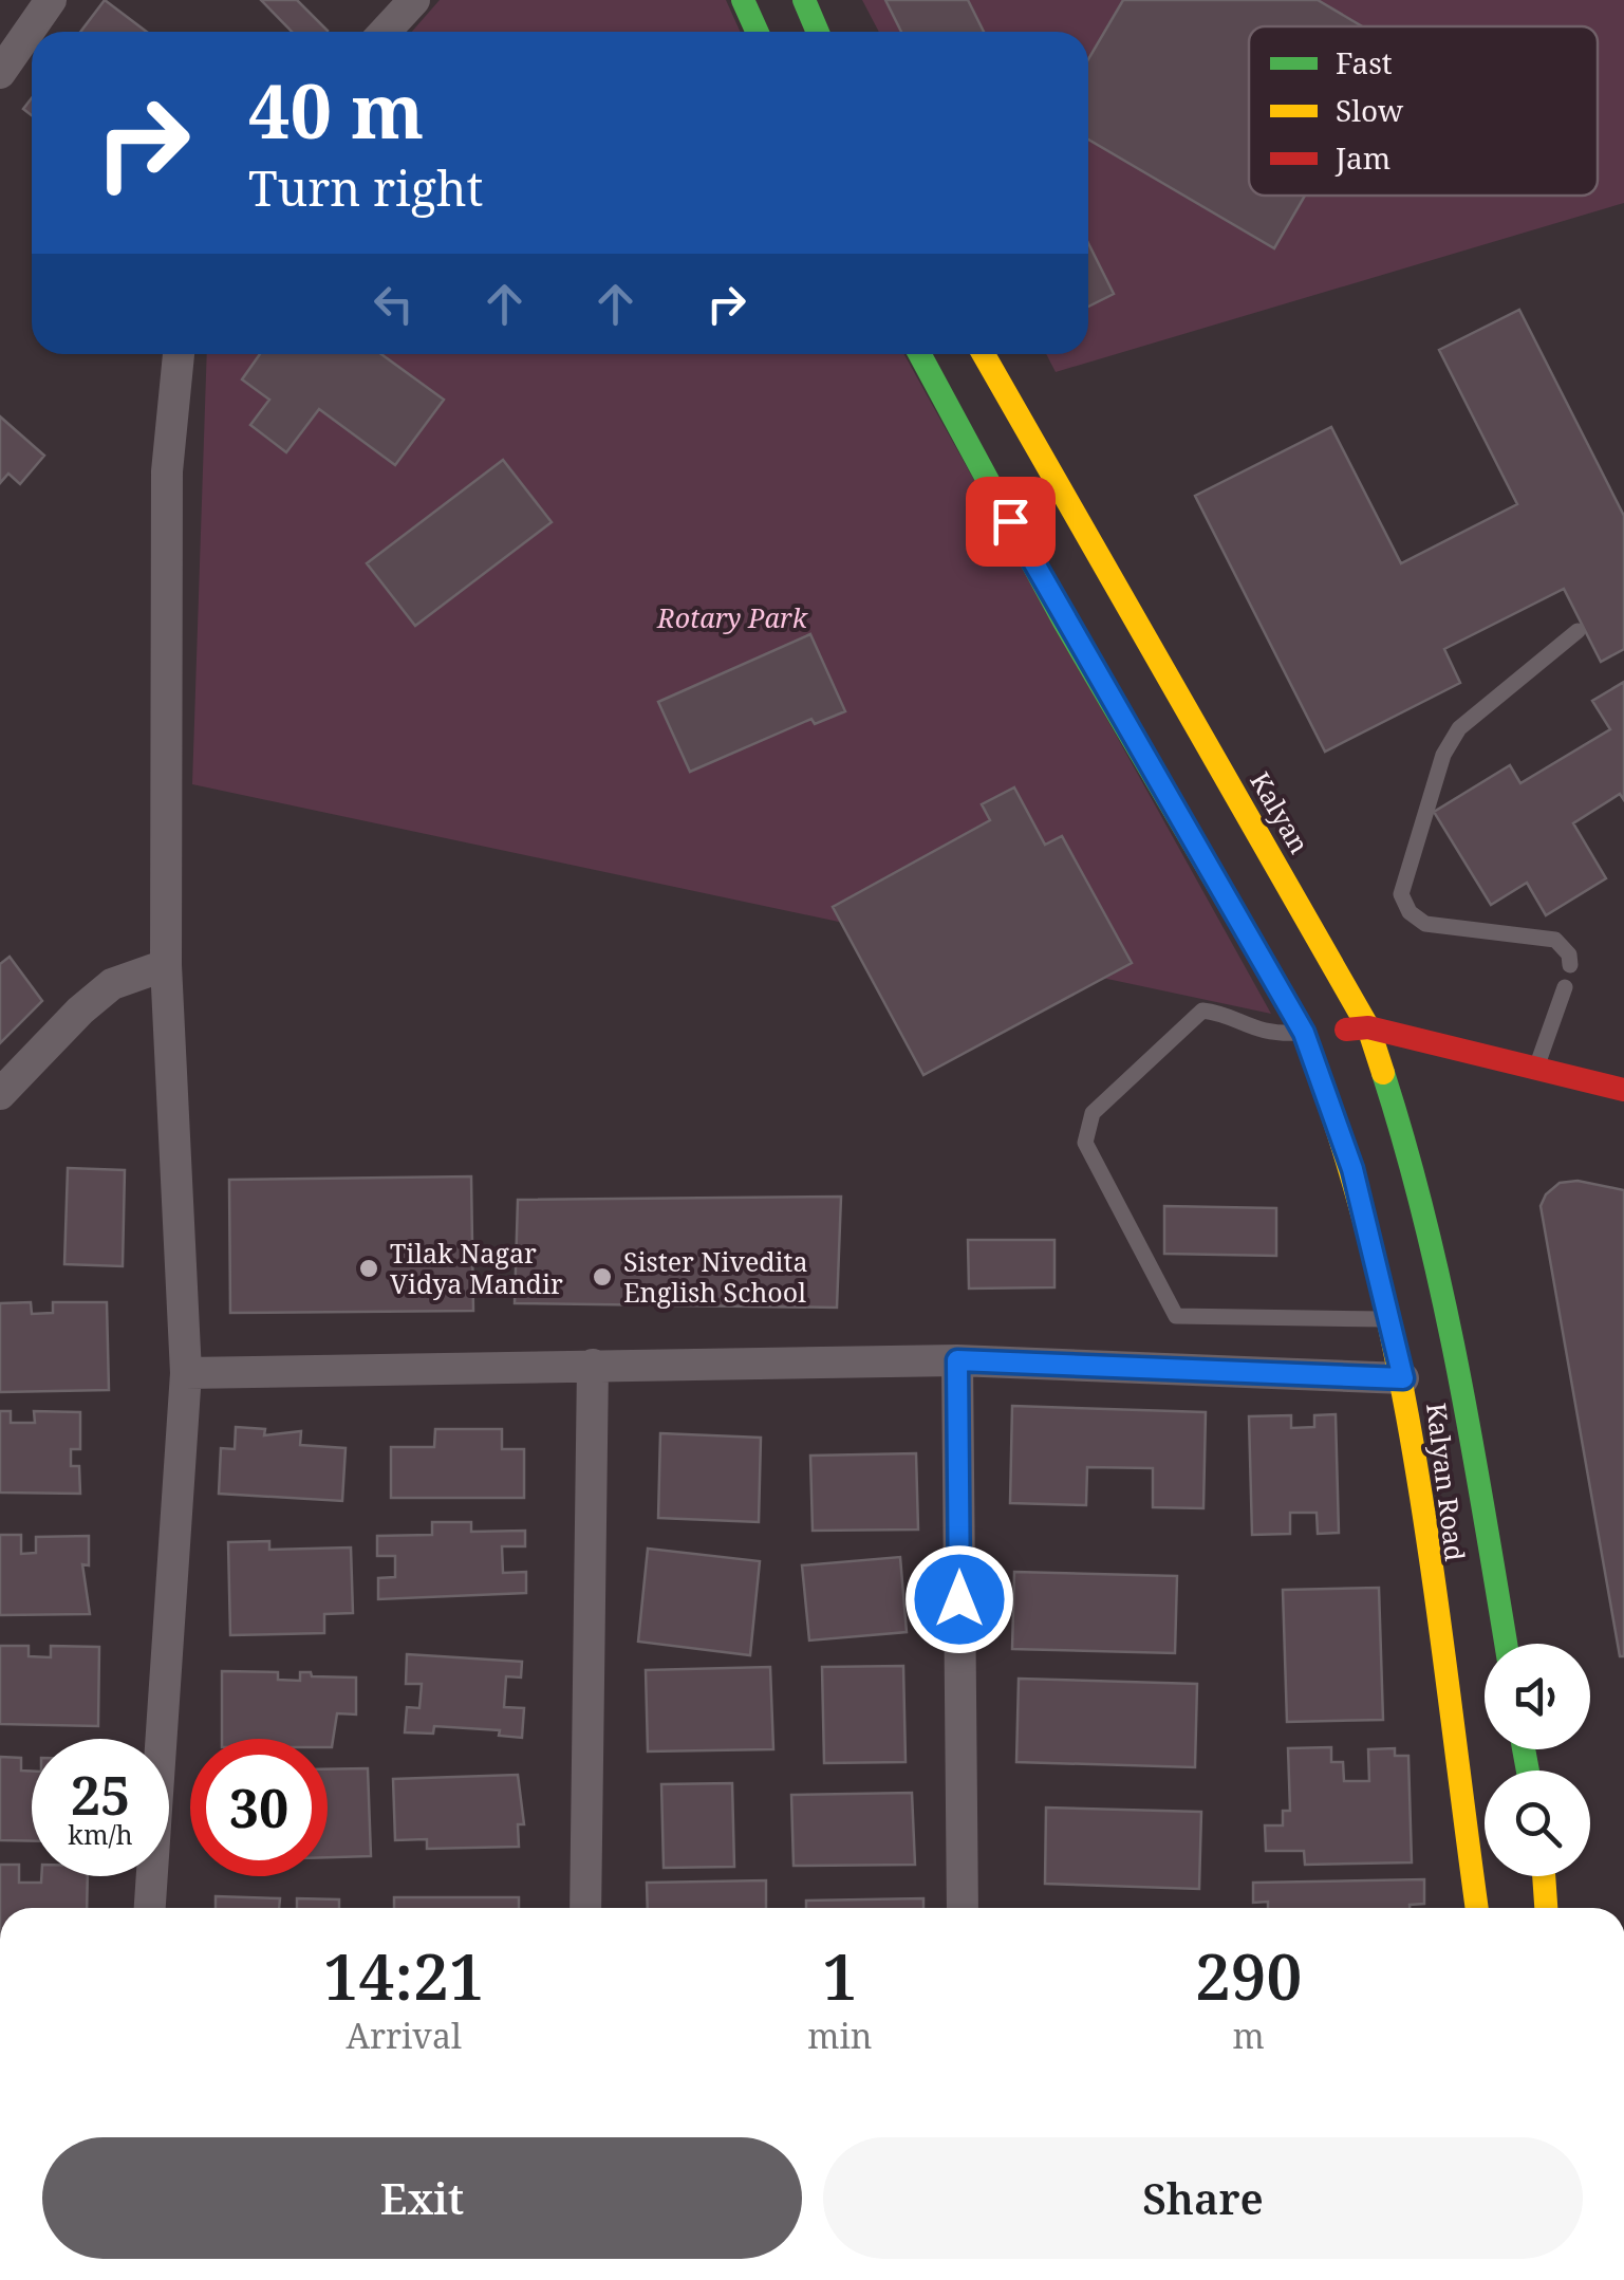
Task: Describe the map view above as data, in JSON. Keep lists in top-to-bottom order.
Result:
{
  "streets": {
    "main road": ["Kalyan", "Kalyan Road"]
  },
  "crossings": [
    ["Kalyan", "Kalyan Road"]
  ],
  "parks": ["Rotary Park"],
  "places": ["Tilak Nagar Vidya Mandir", "Sister Nivedita English School"],
  "legend": ["Fast", "Slow", "Jam"],
  "page": {
    "turn": ["40 m", "Turn right"],
    "speed": "25 km/h",
    "limit": "30",
    "eta": [
      "14:21",
      "Arrival",
      "1",
      "min",
      "290",
      "m"
    ],
    "buttons": ["Exit", "Share"]
  }
}
